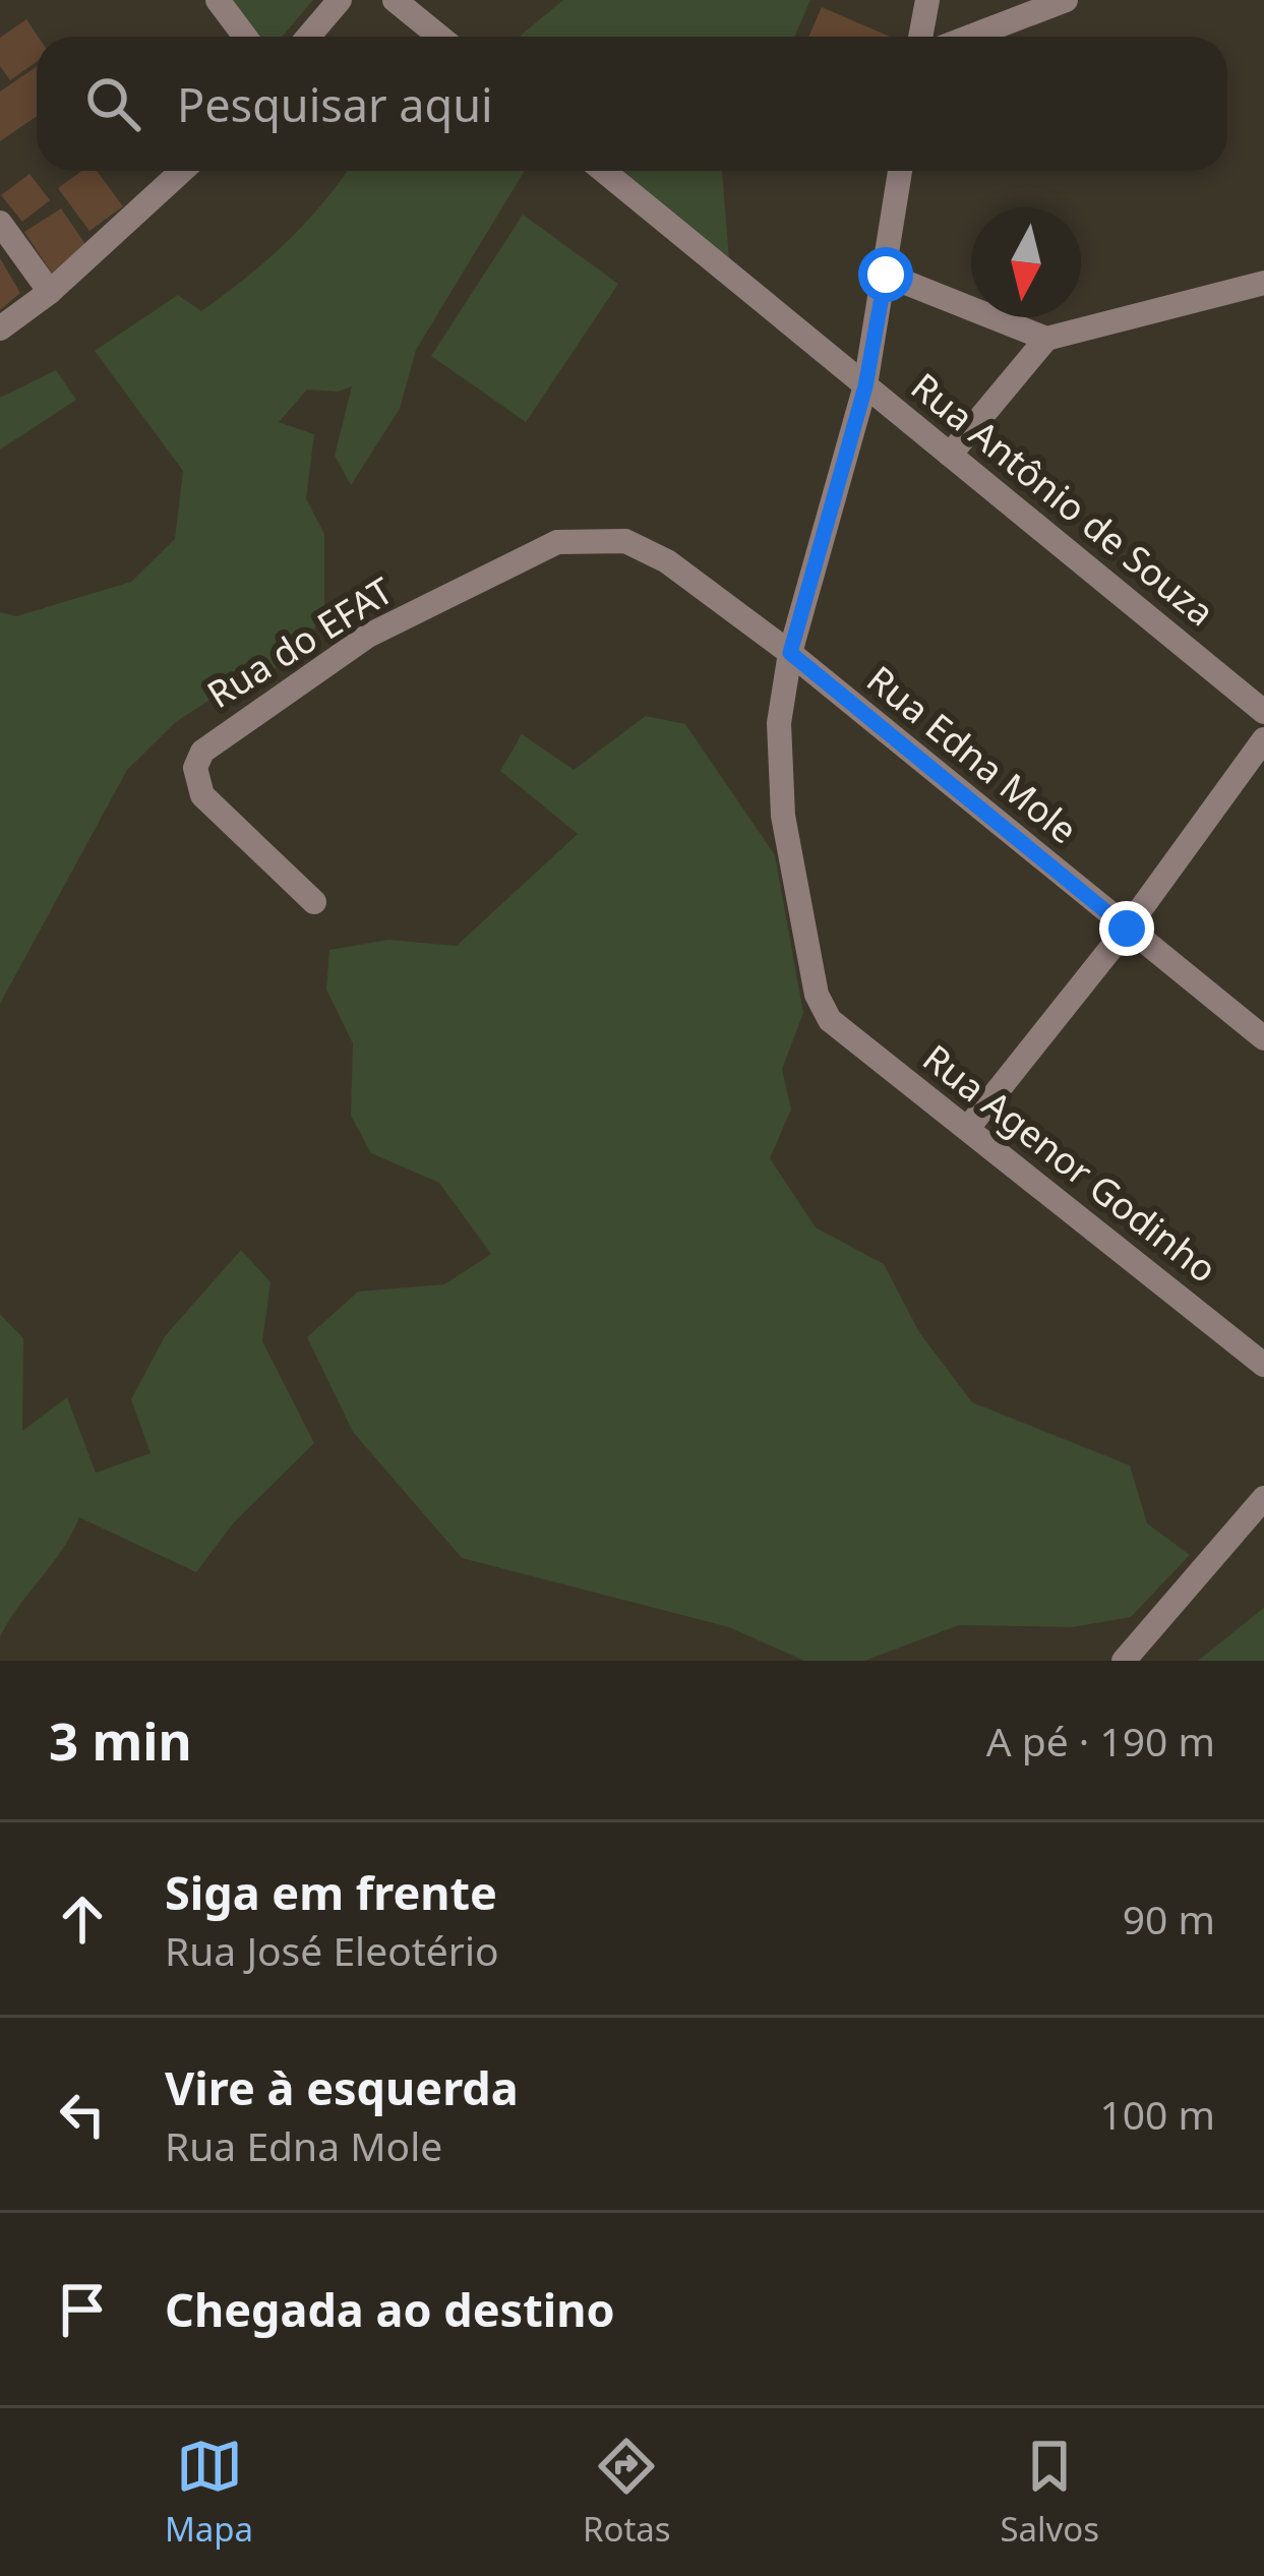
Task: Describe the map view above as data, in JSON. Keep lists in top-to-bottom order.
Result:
{
  "streets": {
    "street": [
      "Rua Antônio de Souza",
      "Rua do EFAT",
      "Rua Edna Mole",
      "Rua Agenor Godinho"
    ]
  },
  "crossings": [
    ["Rua do EFAT", "Rua Edna Mole"],
    ["Rua Edna Mole", "Rua Agenor Godinho"]
  ],
  "north": "bottom",
  "page": {
    "search": "Pesquisar aqui",
    "heading": ["3 min", "A pé · 190 m"],
    "list": [
      ["Siga em frente", "Rua José Eleotério", "90 m"],
      ["Vire à esquerda", "Rua Edna Mole", "100 m"],
      "Chegada ao destino"
    ],
    "nav": ["Mapa", "Rotas", "Salvos"]
  }
}
